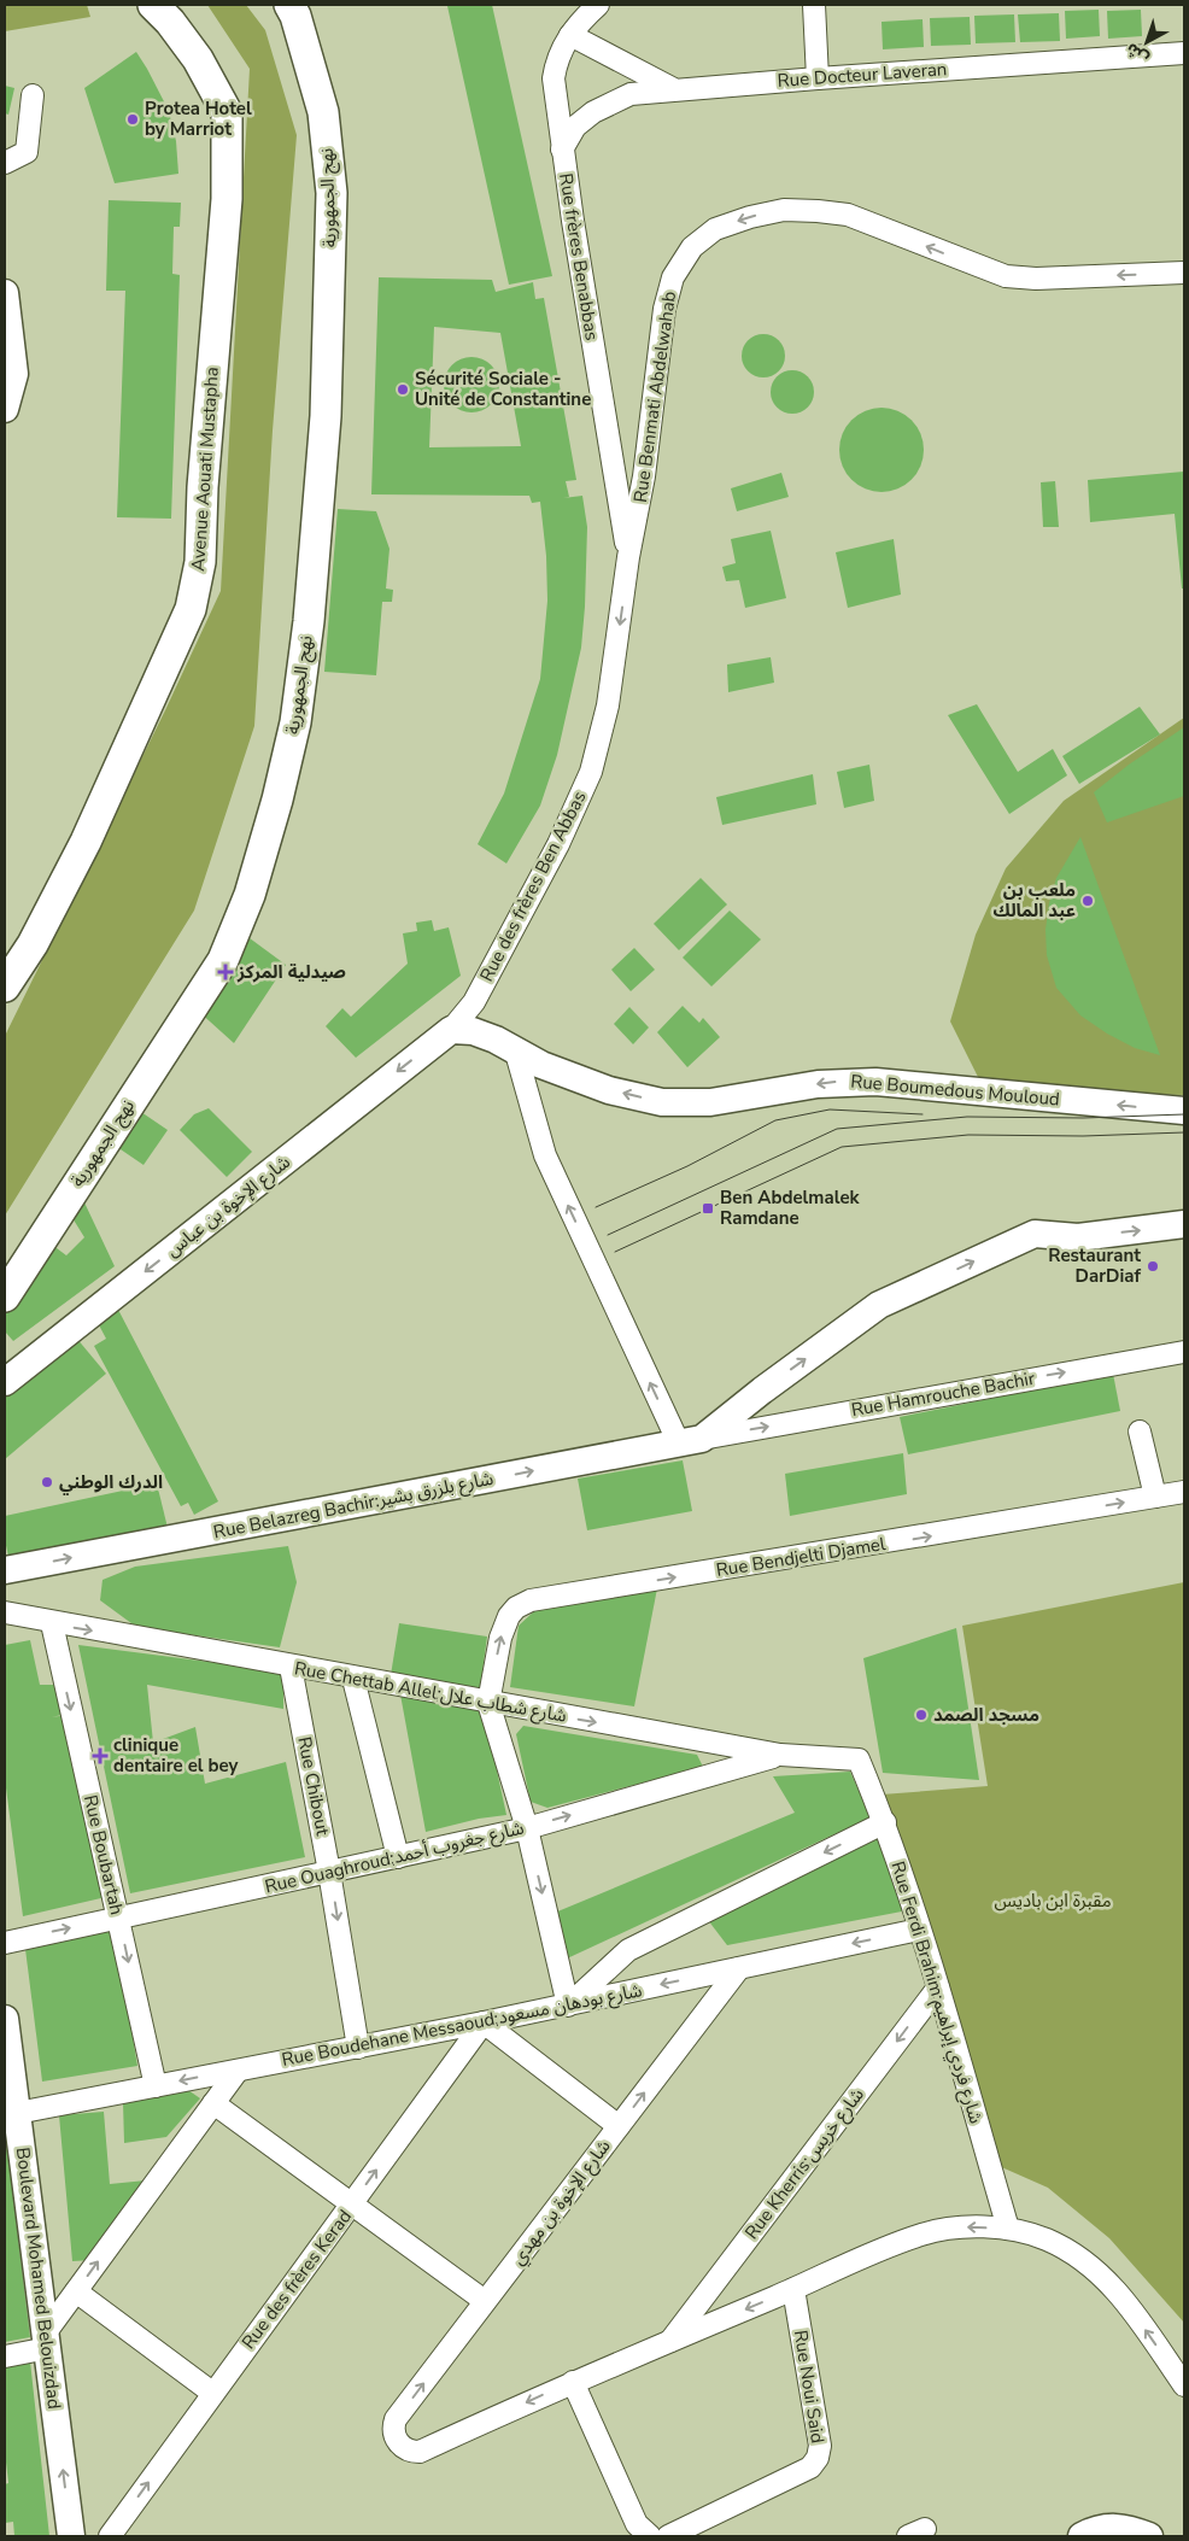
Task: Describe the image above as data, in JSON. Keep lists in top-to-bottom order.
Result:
{
  "streets": {
    "main road": ["نهج الجمهورية", "Avenue Aouati Mustapha"],
    "street": [
      "Rue Docteur Laveran",
      "Rue frères Benabbas",
      "Rue Benmati Abdelwahab",
      "Rue des frères Ben Abbas",
      "Rue Boumedous Mouloud",
      "شارع الإخوة بن عباس",
      "Rue Hamrouche Bachir",
      "Rue Belazreg Bachir;شارع بلزرق بشير",
      "Rue Bendjelti Djamel",
      "Rue Chettab Allel;شارع شطاب علال",
      "Rue Chibout",
      "Rue Boubartah",
      "Rue Ouaghroud;شارع جغروب أحمد",
      "Rue Ferdi Brahim;شارع فردي إبراهيم",
      "Rue Boudehane Messaoud;شارع بودهان مسعود",
      "Rue Kherris;شارع خريس",
      "شارع الإخوة بن مهدي",
      "Boulevard Mohamed Belouizdad",
      "Rue des frères Kerad",
      "Rue Noui Said"
    ]
  },
  "crossings": [
    ["Rue Docteur Laveran", "Rue frères Benabbas"],
    ["Rue frères Benabbas", "Rue Benmati Abdelwahab"],
    ["Rue frères Benabbas", "Rue des frères Ben Abbas"],
    ["Rue Benmati Abdelwahab", "Rue des frères Ben Abbas"],
    ["Rue des frères Ben Abbas", "Rue Boumedous Mouloud"],
    ["Rue des frères Ben Abbas", "شارع الإخوة بن عباس"],
    ["Rue Boumedous Mouloud", "شارع الإخوة بن عباس"],
    ["Rue Hamrouche Bachir", "Rue Belazreg Bachir;شارع بلزرق بشير"],
    ["Rue Bendjelti Djamel", "Rue Chettab Allel;شارع شطاب علال"],
    ["Rue Chettab Allel;شارع شطاب علال", "Rue Chibout"],
    ["Rue Chettab Allel;شارع شطاب علال", "Rue Boubartah"],
    ["Rue Chettab Allel;شارع شطاب علال", "Rue Ouaghroud;شارع جغروب أحمد"],
    ["Rue Chettab Allel;شارع شطاب علال", "Rue Ferdi Brahim;شارع فردي إبراهيم"],
    ["Rue Chibout", "Rue Ouaghroud;شارع جغروب أحمد"],
    ["Rue Chibout", "Rue Boudehane Messaoud;شارع بودهان مسعود"],
    ["Rue Boubartah", "Rue Ouaghroud;شارع جغروب أحمد"],
    ["Rue Boubartah", "Rue Boudehane Messaoud;شارع بودهان مسعود"],
    ["Rue Ferdi Brahim;شارع فردي إبراهيم", "Rue Boudehane Messaoud;شارع بودهان مسعود"],
    ["Rue Ferdi Brahim;شارع فردي إبراهيم", "Rue Kherris;شارع خريس"],
    ["Rue Boudehane Messaoud;شارع بودهان مسعود", "شارع الإخوة بن مهدي"],
    ["Rue Boudehane Messaoud;شارع بودهان مسعود", "Boulevard Mohamed Belouizdad"],
    ["Rue Boudehane Messaoud;شارع بودهان مسعود", "Rue des frères Kerad"]
  ],
  "one_way": [
    "Rue des frères Ben Abbas",
    "Rue Boumedous Mouloud",
    "شارع الإخوة بن عباس",
    "Rue Belazreg Bachir;شارع بلزرق بشير",
    "Rue Bendjelti Djamel",
    "Rue Chettab Allel;شارع شطاب علال",
    "Rue Chibout",
    "Rue Boubartah",
    "Rue Kherris;شارع خريس",
    "Boulevard Mohamed Belouizdad",
    "Rue des frères Kerad"
  ],
  "parks": ["مقبرة ابن باديس"],
  "places": {
    "other": [
      "Protea Hotel by Marriot",
      "Sécurité Sociale - Unité de Constantine",
      "ملعب بن عبد المالك",
      "Restaurant DarDiaf",
      "الدرك الوطني",
      "مسجد الصمد"
    ],
    "health": ["صيدلية المركز", "clinique dentaire el bey"],
    "transit": ["Ben Abdelmalek Ramdane"]
  },
  "north": "bottom left"
}
